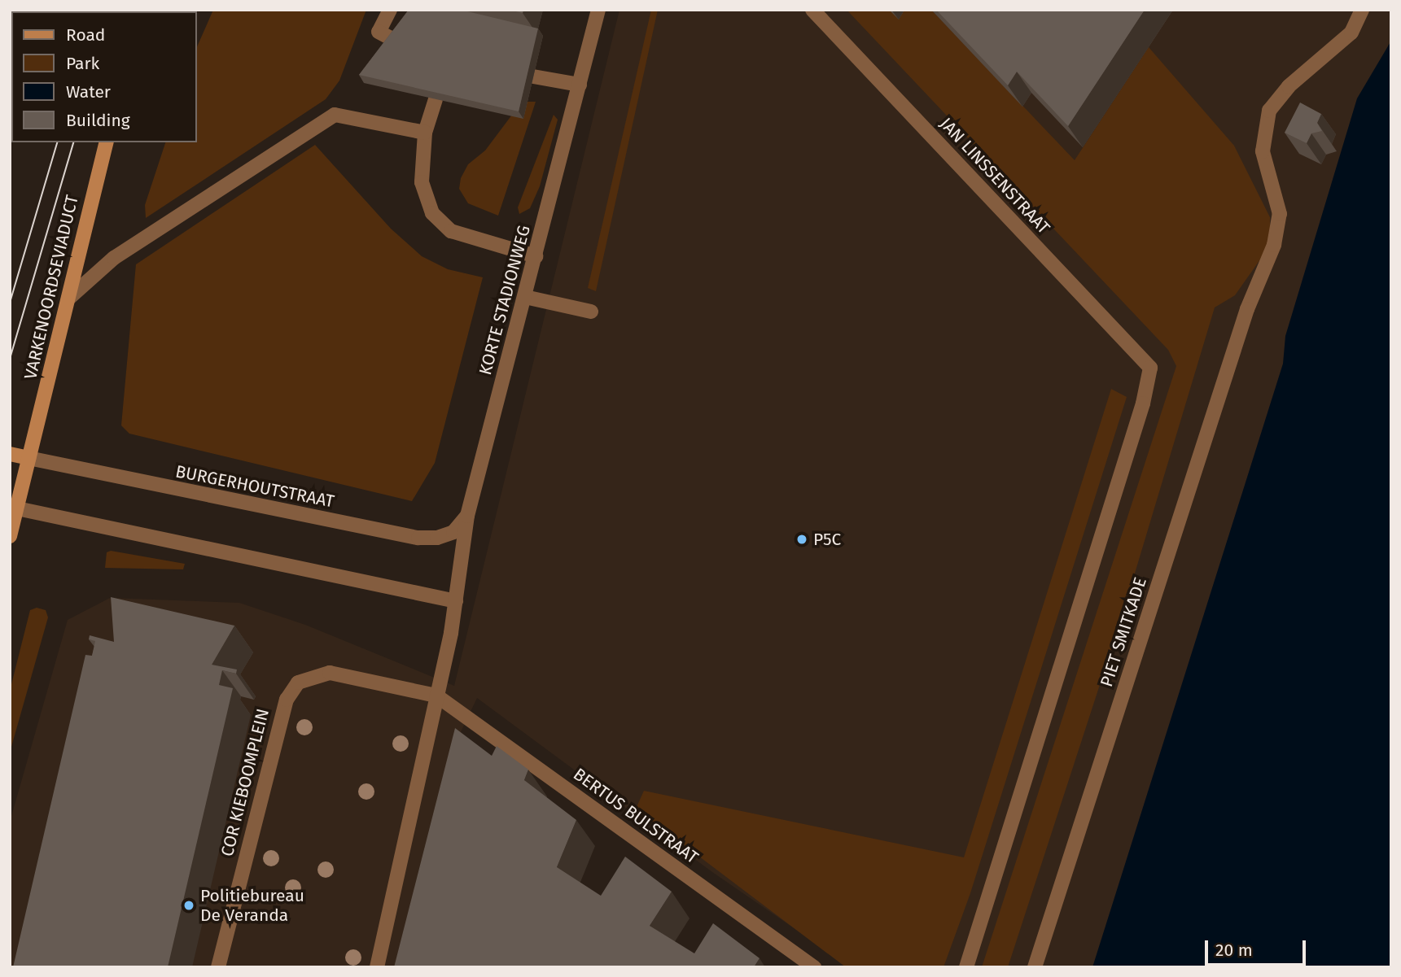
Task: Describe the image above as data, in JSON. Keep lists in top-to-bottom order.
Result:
{
  "streets": {
    "main road": ["VARKENOORDSEVIADUCT"],
    "street": [
      "JAN LINSSENSTRAAT",
      "KORTE STADIONWEG",
      "BURGERHOUTSTRAAT",
      "PIET SMITKADE",
      "COR KIEBOOMPLEIN",
      "BERTUS BULSTRAAT"
    ]
  },
  "crossings": [
    ["VARKENOORDSEVIADUCT", "BURGERHOUTSTRAAT"],
    ["KORTE STADIONWEG", "BURGERHOUTSTRAAT"],
    ["COR KIEBOOMPLEIN", "BERTUS BULSTRAAT"]
  ],
  "places": ["P5C", "Politiebureau De Veranda"],
  "legend": [
    "Road",
    "Park",
    "Water",
    "Building"
  ],
  "scale_bar": "20 m"
}
